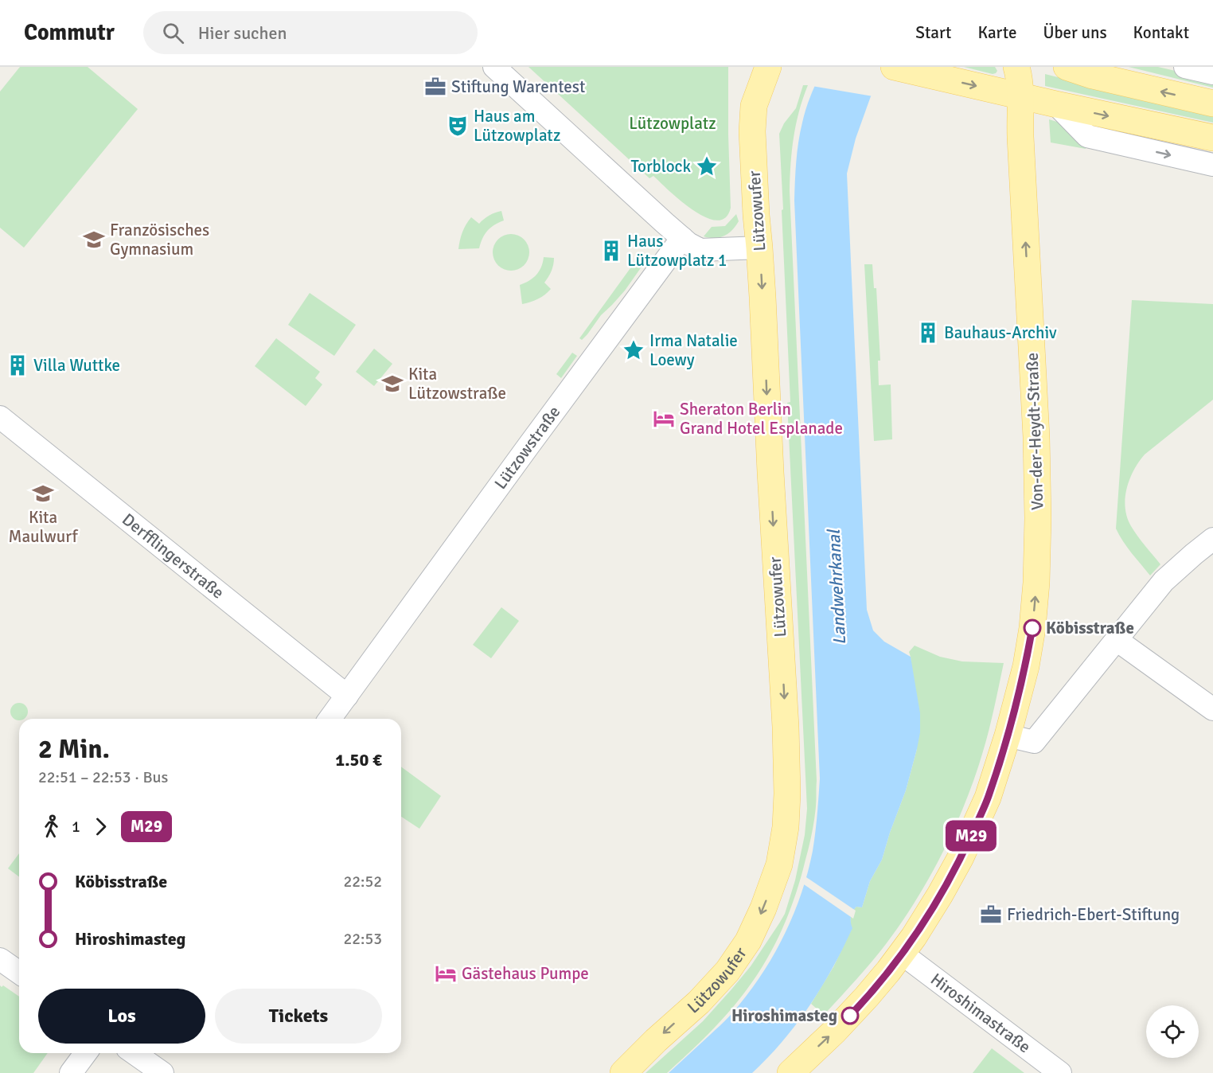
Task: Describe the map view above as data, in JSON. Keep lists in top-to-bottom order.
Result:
{
  "streets": {
    "main road": ["Lützowufer", "Von-der-Heydt-Straße"],
    "street": ["Lützowstraße", "Derfflingerstraße", "Hiroshimastraße"]
  },
  "crossings": [
    ["Von-der-Heydt-Straße", "Hiroshimastraße"],
    ["Lützowstraße", "Derfflingerstraße"]
  ],
  "one_way": ["Lützowufer", "Von-der-Heydt-Straße"],
  "water": ["Landwehrkanal"],
  "parks": ["Lützowplatz"],
  "places": {
    "office": ["Stiftung Warentest", "Friedrich-Ebert-Stiftung"],
    "theatre": ["Haus am Lützowplatz"],
    "place": ["Torblock", "Irma Natalie Loewy"],
    "school or university": ["Französisches Gymnasium", "Kita Lützowstraße", "Kita Maulwurf"],
    "building": ["Haus Lützowplatz 1", "Bauhaus-Archiv", "Villa Wuttke"],
    "hotel": ["Sheraton Berlin Grand Hotel Esplanade", "Gästehaus Pumpe"],
    "other": ["Köbisstraße", "Hiroshimasteg"]
  },
  "lines": ["bus line M29"],
  "page": {
    "header": "Commutr",
    "search": "Hier suchen",
    "nav": [
      "Start",
      "Karte",
      "Über uns",
      "Kontakt"
    ],
    "on_map": "M29",
    "heading": ["2 Min.", "22:51 – 22:53 · Bus", "1.50 €"],
    "legs": ["1", "M29"],
    "list": [
      {
        "name": "Köbisstraße",
        "value": "22:52"
      },
      {
        "name": "Hiroshimasteg",
        "value": "22:53"
      }
    ],
    "buttons": ["Los", "Tickets"]
  }
}
